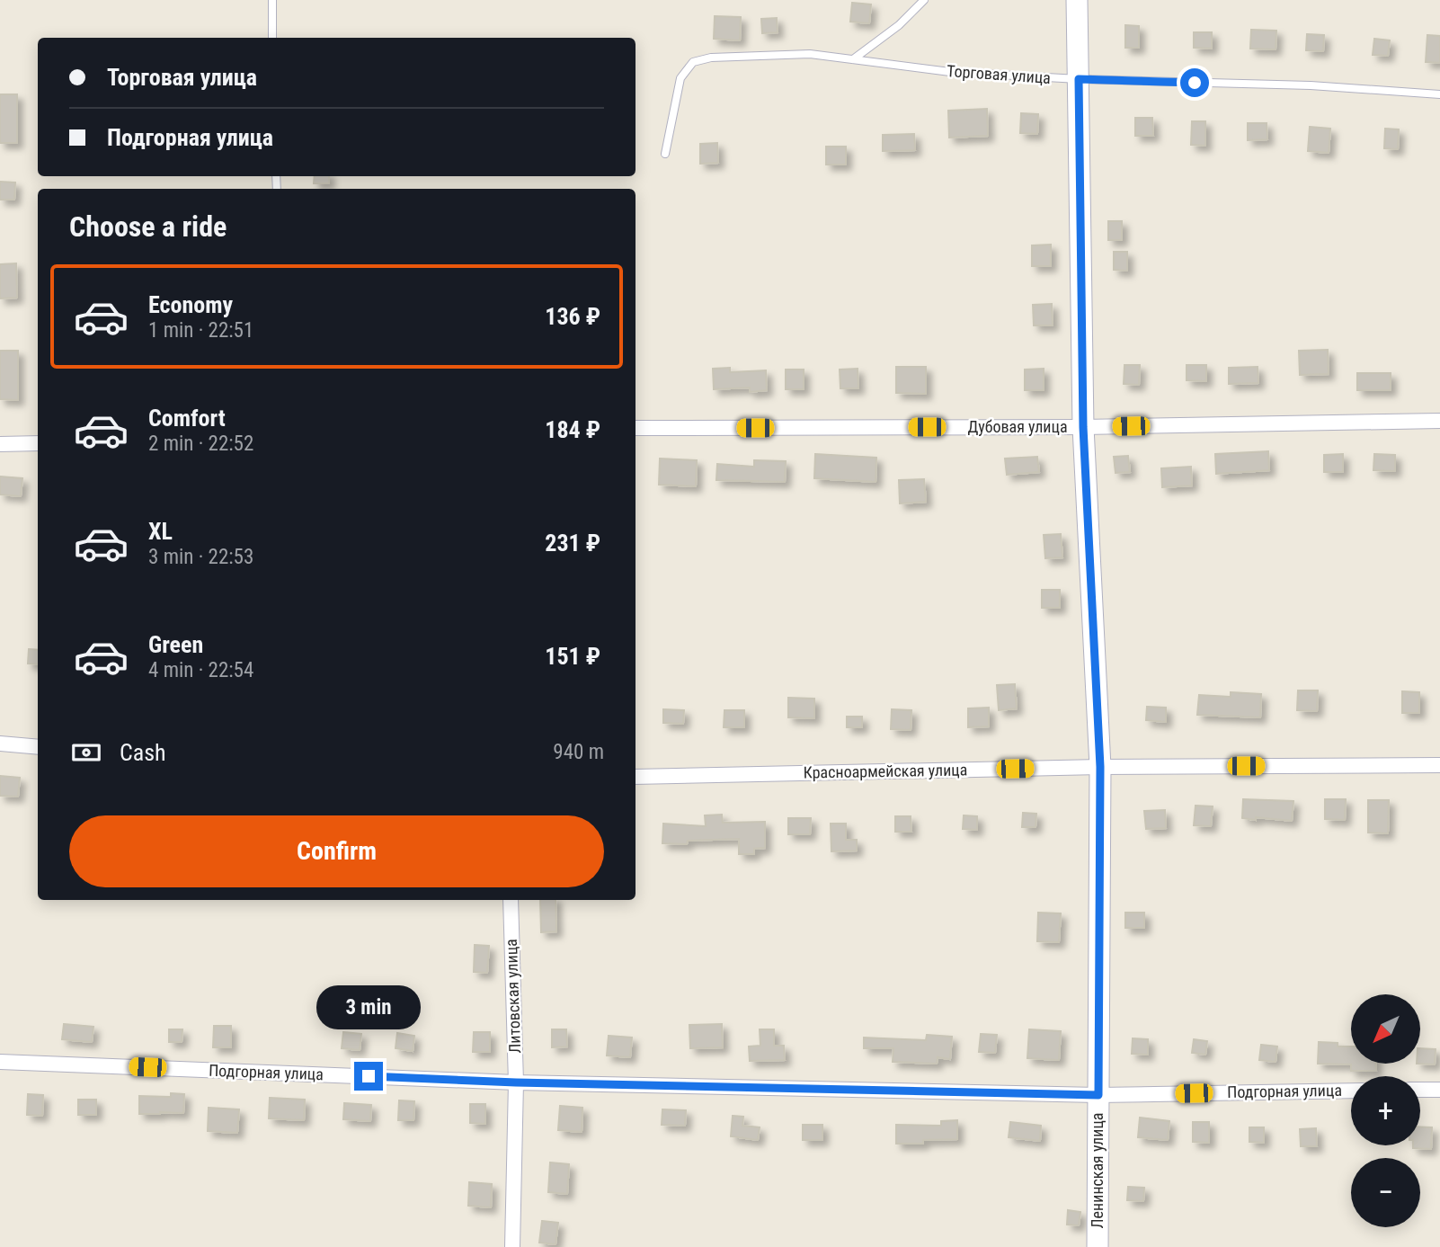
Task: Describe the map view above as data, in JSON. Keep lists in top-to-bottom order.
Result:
{
  "streets": {
    "main road": ["Ленинская улица"],
    "street": [
      "Дубовая улица",
      "Красноармейская улица",
      "Литовская улица",
      "Подгорная улица"
    ],
    "lane": ["Торговая улица"]
  },
  "crossings": [
    ["Торговая улица", "Ленинская улица"],
    ["Дубовая улица", "Ленинская улица"],
    ["Красноармейская улица", "Ленинская улица"],
    ["Литовская улица", "Подгорная улица"],
    ["Подгорная улица", "Ленинская улица"]
  ],
  "north": "bottom left",
  "page": {
    "banner": ["Торговая улица", "Подгорная улица"],
    "heading": "Choose a ride",
    "list": [
      {
        "name": "Economy",
        "note": "1 min · 22:51",
        "value": "136 ₽"
      },
      {
        "name": "Comfort",
        "note": "2 min · 22:52",
        "value": "184 ₽"
      },
      {
        "name": "XL",
        "note": "3 min · 22:53",
        "value": "231 ₽"
      },
      {
        "name": "Green",
        "note": "4 min · 22:54",
        "value": "151 ₽"
      }
    ],
    "pay": ["Cash", "940 m"],
    "buttons": "Confirm",
    "bubble": "3 min",
    "map_buttons": ["+", "−"]
  }
}
